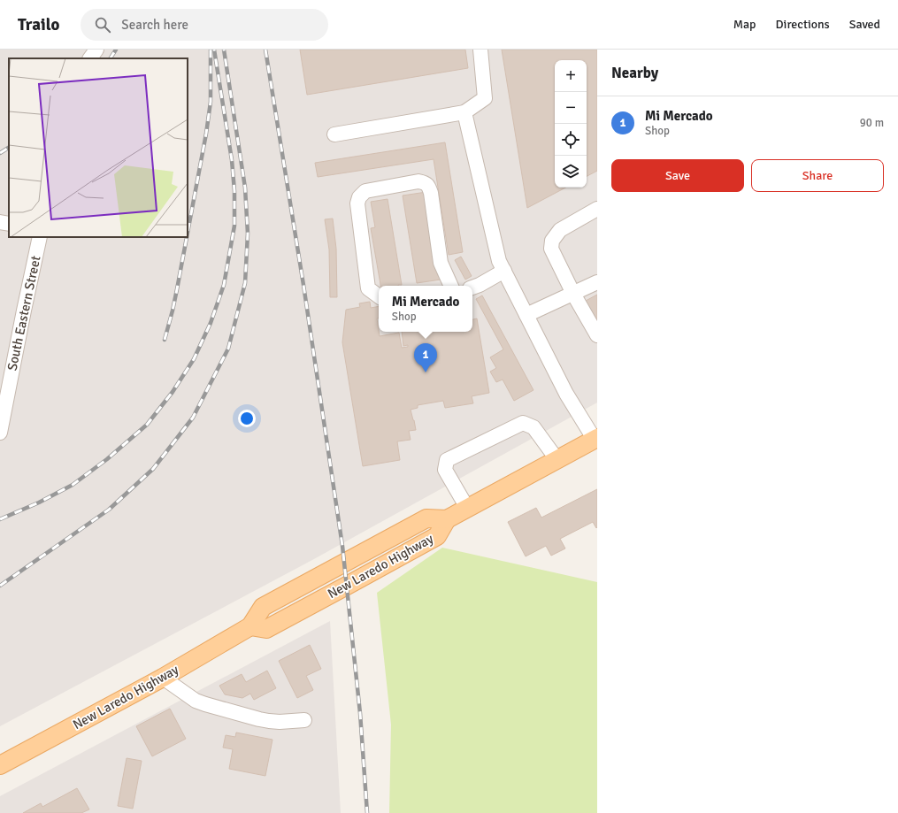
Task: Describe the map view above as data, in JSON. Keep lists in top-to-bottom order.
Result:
{
  "streets": {
    "main road": ["New Laredo Highway"],
    "street": ["South Eastern Street"]
  },
  "page": {
    "header": "Trailo",
    "search": "Search here",
    "nav": ["Map", "Directions", "Saved"],
    "heading": "Nearby",
    "map_buttons": ["+", "−"],
    "list": [
      {
        "mark": "1",
        "name": "Mi Mercado",
        "note": "Shop",
        "value": "90 m"
      }
    ],
    "buttons": ["Save", "Share"],
    "popup": ["Mi Mercado", "Shop"],
    "pins": "1"
  }
}
